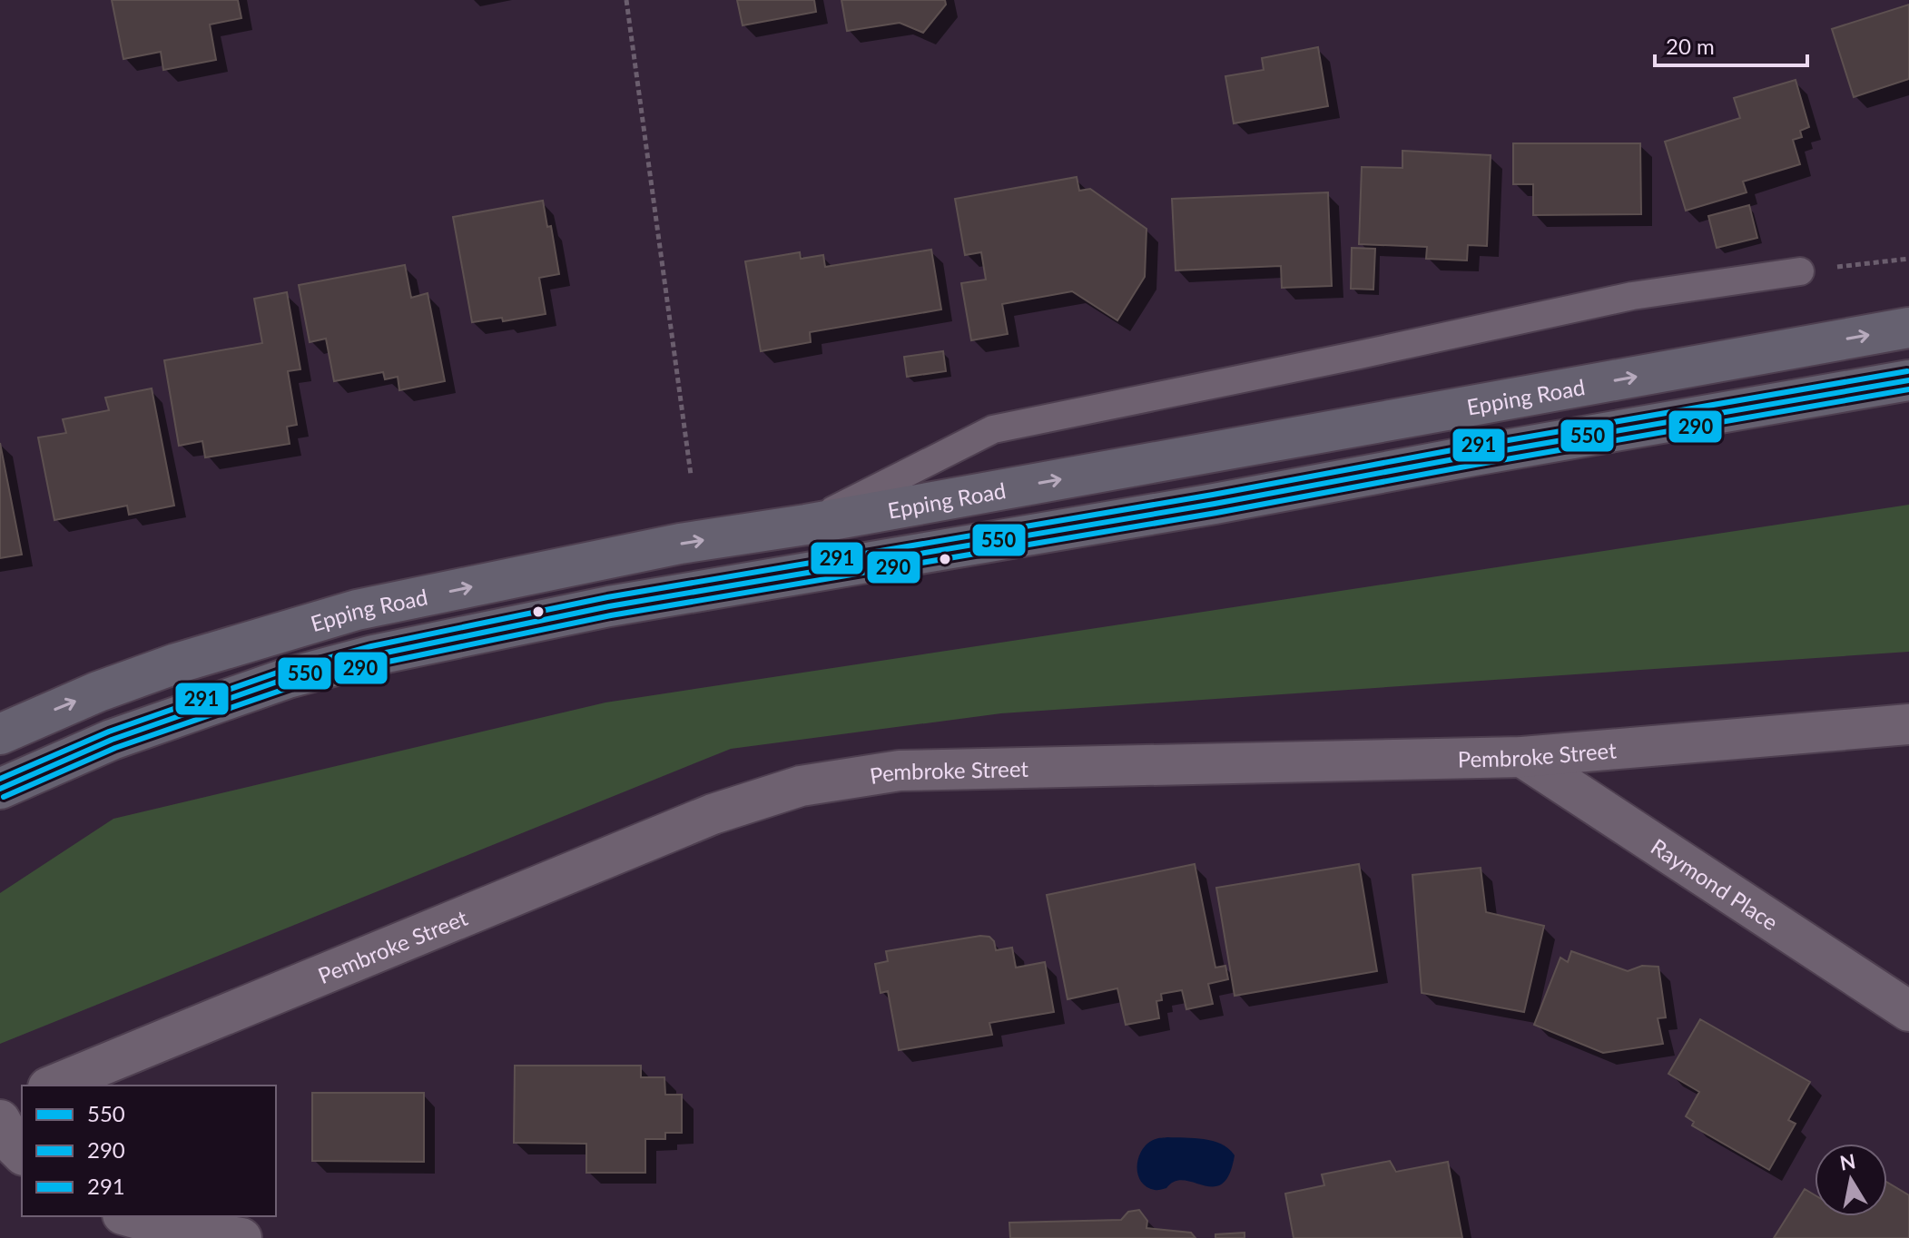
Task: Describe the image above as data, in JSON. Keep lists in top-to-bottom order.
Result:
{
  "streets": {
    "main road": ["Epping Road"],
    "street": ["Pembroke Street", "Raymond Place"]
  },
  "crossings": [
    ["Pembroke Street", "Raymond Place"]
  ],
  "lines": ["transit line 291", "transit line 550", "transit line 290"],
  "legend": ["550", "290", "291"],
  "scale_bar": "20 m",
  "north": "top"
}
